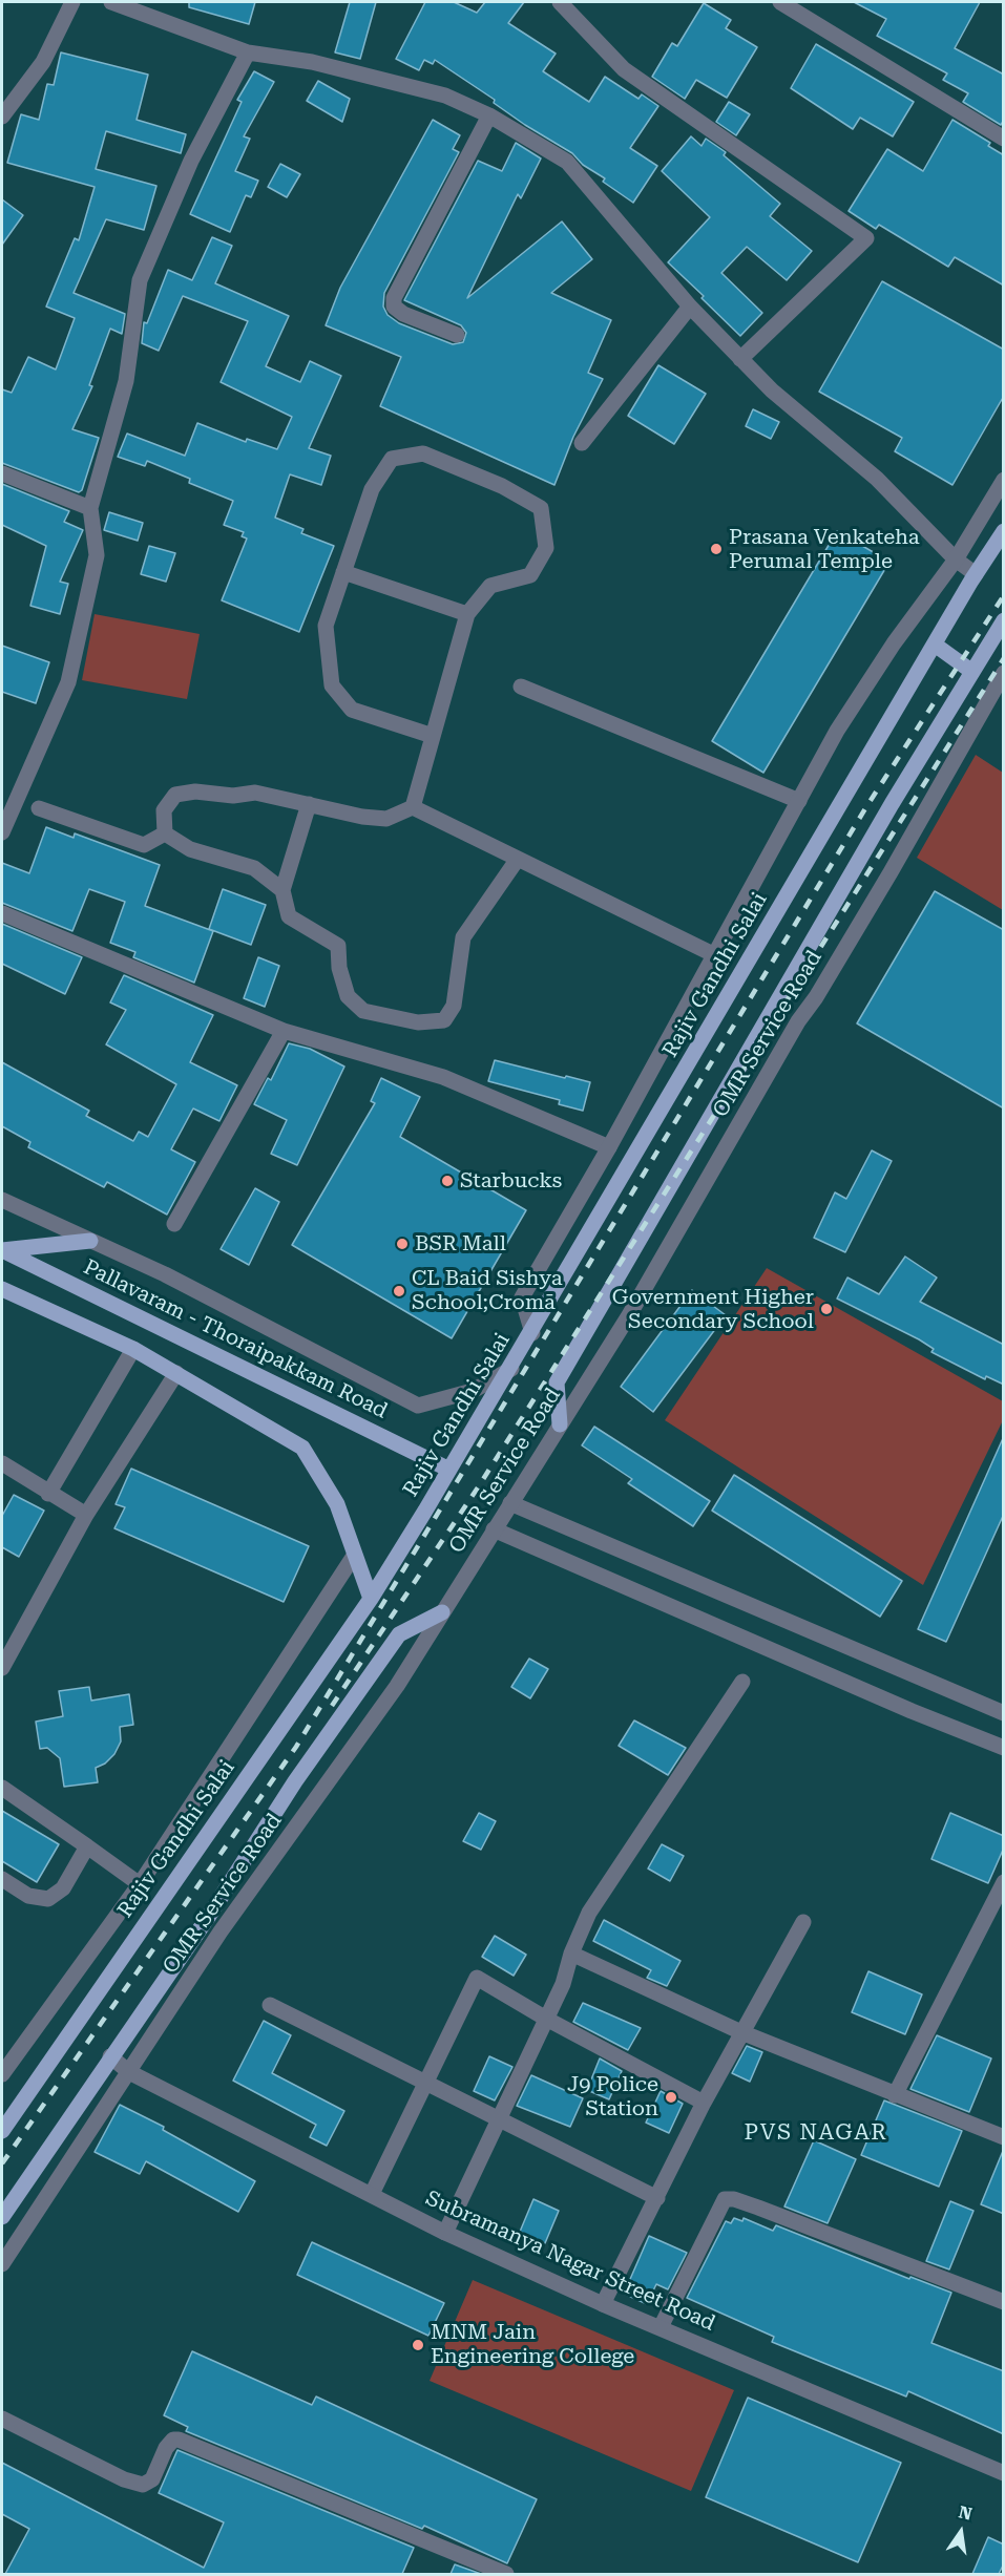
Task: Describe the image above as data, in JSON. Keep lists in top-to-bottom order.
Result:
{
  "streets": {
    "main road": ["Rajiv Gandhi Salai", "Pallavaram - Thoraipakkam Road"],
    "street": ["OMR Service Road", "Subramanya Nagar Street Road"]
  },
  "crossings": [
    ["Rajiv Gandhi Salai", "Pallavaram - Thoraipakkam Road"],
    ["OMR Service Road", "Subramanya Nagar Street Road"]
  ],
  "districts": ["PVS NAGAR"],
  "places": [
    "Prasana Venkateha Perumal Temple",
    "Starbucks",
    "BSR Mall",
    "CL Baid Sishya School;Cromā",
    "Government Higher Secondary School",
    "J9 Police Station",
    "MNM Jain Engineering College"
  ],
  "north": "top"
}
